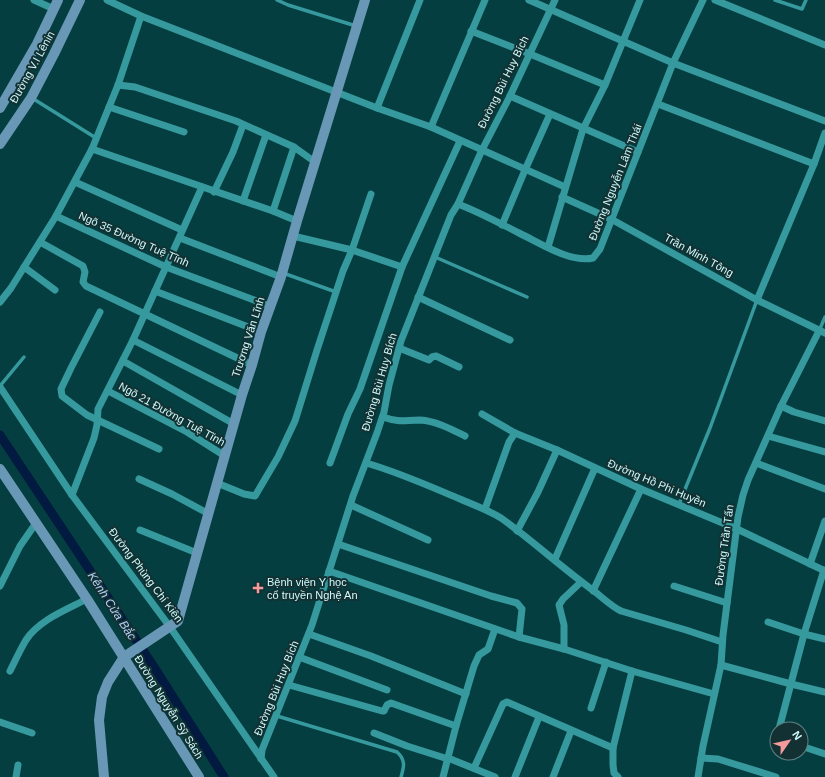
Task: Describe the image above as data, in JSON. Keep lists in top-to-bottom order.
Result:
{
  "streets": {
    "street": [
      "Đường V.I Lênin",
      "Đường Bùi Huy Bích",
      "Đường Nguyễn Lâm Thái",
      "Ngõ 35 Đường Tuệ Tĩnh",
      "Trần Minh Tông",
      "Trương Văn Lĩnh",
      "Ngõ 21 Đường Tuệ Tĩnh",
      "Đường Hồ Phi Huyền",
      "Đường Trần Tấn",
      "Đường Phùng Chí Kiên",
      "Đường Nguyễn Sỹ Sách"
    ]
  },
  "crossings": [
    ["Đường Bùi Huy Bích", "Đường Nguyễn Lâm Thái"],
    ["Đường Bùi Huy Bích", "Đường Phùng Chí Kiên"],
    ["Đường Nguyễn Lâm Thái", "Trần Minh Tông"],
    ["Ngõ 35 Đường Tuệ Tĩnh", "Trương Văn Lĩnh"],
    ["Trần Minh Tông", "Đường Trần Tấn"],
    ["Trương Văn Lĩnh", "Ngõ 21 Đường Tuệ Tĩnh"],
    ["Trương Văn Lĩnh", "Đường Phùng Chí Kiên"],
    ["Trương Văn Lĩnh", "Đường Nguyễn Sỹ Sách"],
    ["Đường Hồ Phi Huyền", "Đường Trần Tấn"]
  ],
  "water": ["Kênh Cửa Bắc"],
  "places": {
    "health": ["Bệnh viện Y học cổ truyền Nghệ An"]
  },
  "north": "top right"
}
